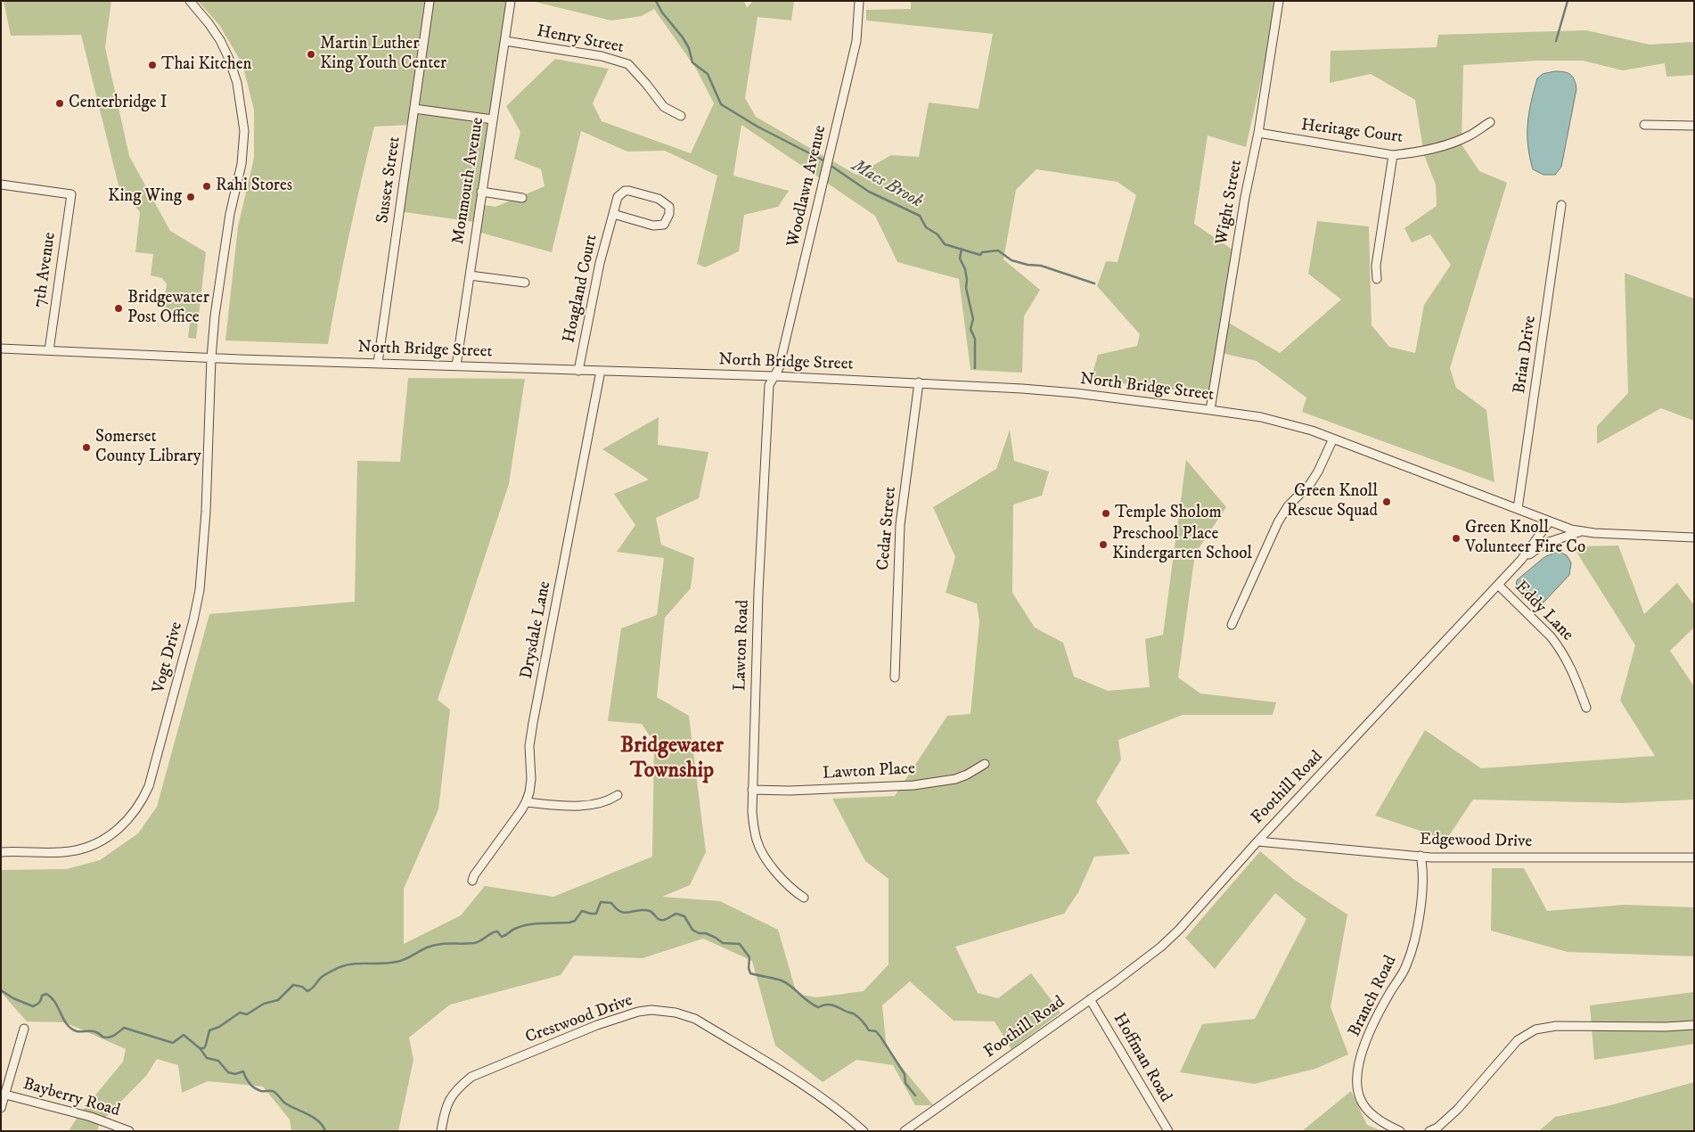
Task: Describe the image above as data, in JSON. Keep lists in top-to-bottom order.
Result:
{
  "streets": {
    "street": [
      "Henry Street",
      "Heritage Court",
      "Sussex Street",
      "Monmouth Avenue",
      "Woodlawn Avenue",
      "Wight Street",
      "7th Avenue",
      "Hoagland Court",
      "North Bridge Street",
      "Brian Drive",
      "Cedar Street",
      "Eddy Lane",
      "Drysdale Lane",
      "Lawton Road",
      "Vogt Drive",
      "Lawton Place",
      "Foothill Road",
      "Edgewood Drive",
      "Branch Road",
      "Crestwood Drive",
      "Hoffman Road",
      "Bayberry Road"
    ]
  },
  "crossings": [
    ["Henry Street", "Monmouth Avenue"],
    ["Heritage Court", "Wight Street"],
    ["Sussex Street", "North Bridge Street"],
    ["Monmouth Avenue", "North Bridge Street"],
    ["Woodlawn Avenue", "North Bridge Street"],
    ["Woodlawn Avenue", "Lawton Road"],
    ["Wight Street", "North Bridge Street"],
    ["7th Avenue", "North Bridge Street"],
    ["Hoagland Court", "North Bridge Street"],
    ["North Bridge Street", "Brian Drive"],
    ["North Bridge Street", "Cedar Street"],
    ["North Bridge Street", "Drysdale Lane"],
    ["North Bridge Street", "Lawton Road"],
    ["North Bridge Street", "Vogt Drive"],
    ["North Bridge Street", "Foothill Road"],
    ["Eddy Lane", "Foothill Road"],
    ["Lawton Road", "Lawton Place"],
    ["Foothill Road", "Edgewood Drive"],
    ["Foothill Road", "Hoffman Road"],
    ["Edgewood Drive", "Branch Road"]
  ],
  "districts": ["Bridgewater Township"],
  "water": ["Macs Brook"],
  "places": [
    "Martin Luther King Youth Center",
    "Thai Kitchen",
    "Centerbridge I",
    "Rahi Stores",
    "King Wing",
    "Bridgewater Post Office",
    "Somerset County Library",
    "Green Knoll Rescue Squad",
    "Temple Sholom",
    "Green Knoll Volunteer Fire Co",
    "Preschool Place Kindergarten School"
  ]
}
